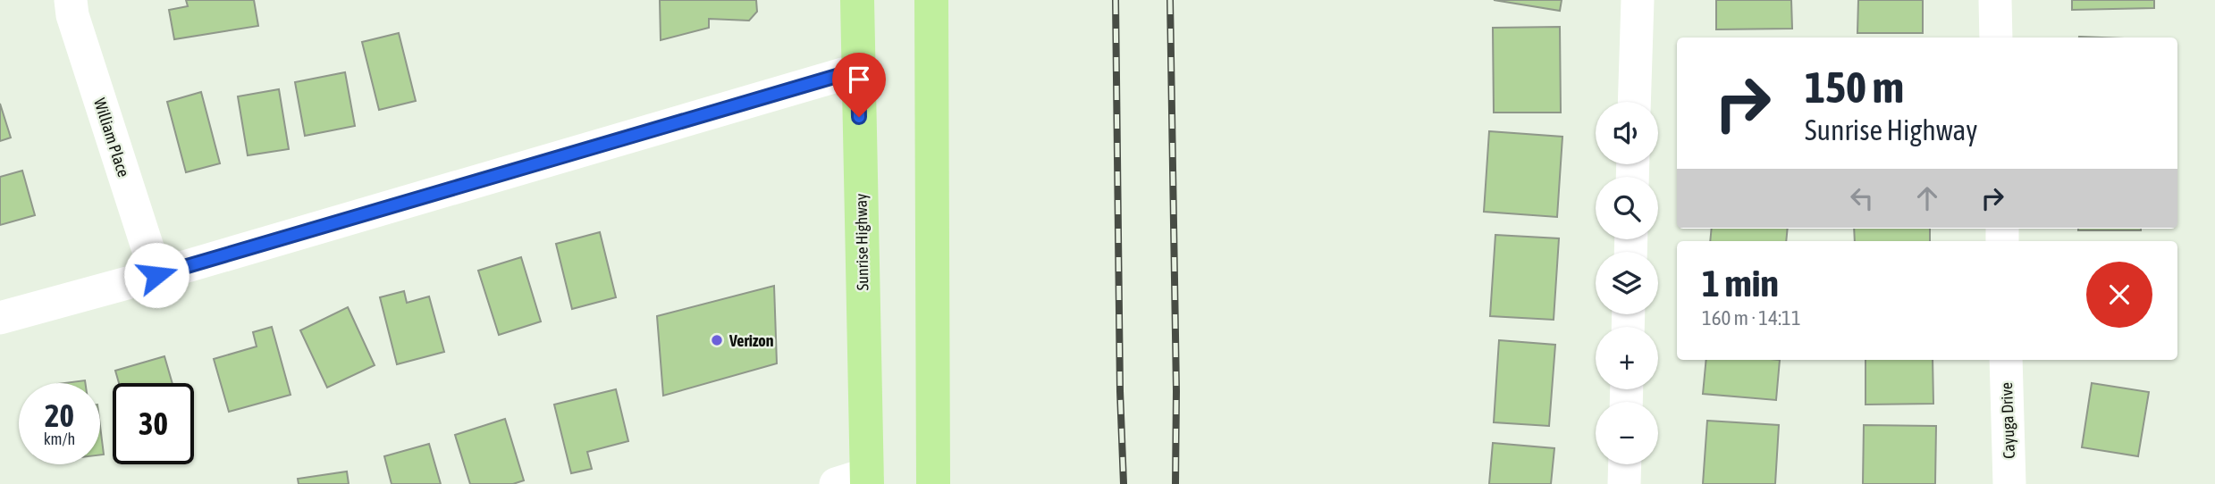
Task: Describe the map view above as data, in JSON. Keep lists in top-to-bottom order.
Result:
{
  "streets": {
    "highway": ["Sunrise Highway"],
    "street": ["William Place", "Cayuga Drive"]
  },
  "places": ["Verizon"],
  "page": {
    "turn": ["150 m", "Sunrise Highway"],
    "map_buttons": ["+", "−"],
    "heading": ["1 min", "160 m · 14:11"],
    "speed": "20 km/h",
    "limit": "30"
  }
}
